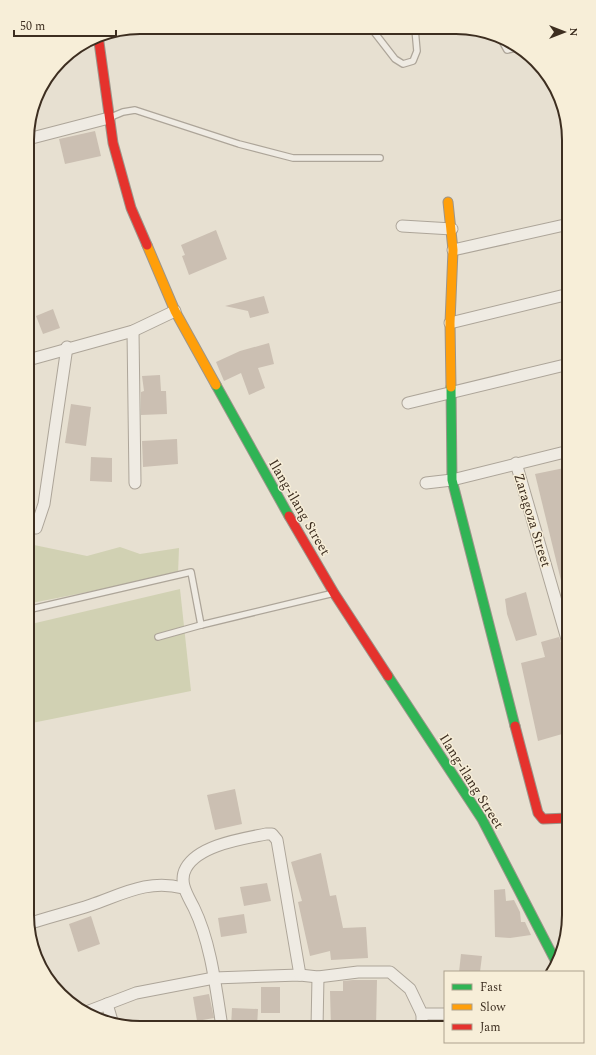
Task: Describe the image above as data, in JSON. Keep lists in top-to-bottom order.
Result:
{
  "streets": {
    "street": ["Ilang-ilang Street", "Zaragoza Street"]
  },
  "legend": ["Fast", "Slow", "Jam"],
  "scale_bar": "50 m",
  "north": "right"
}
